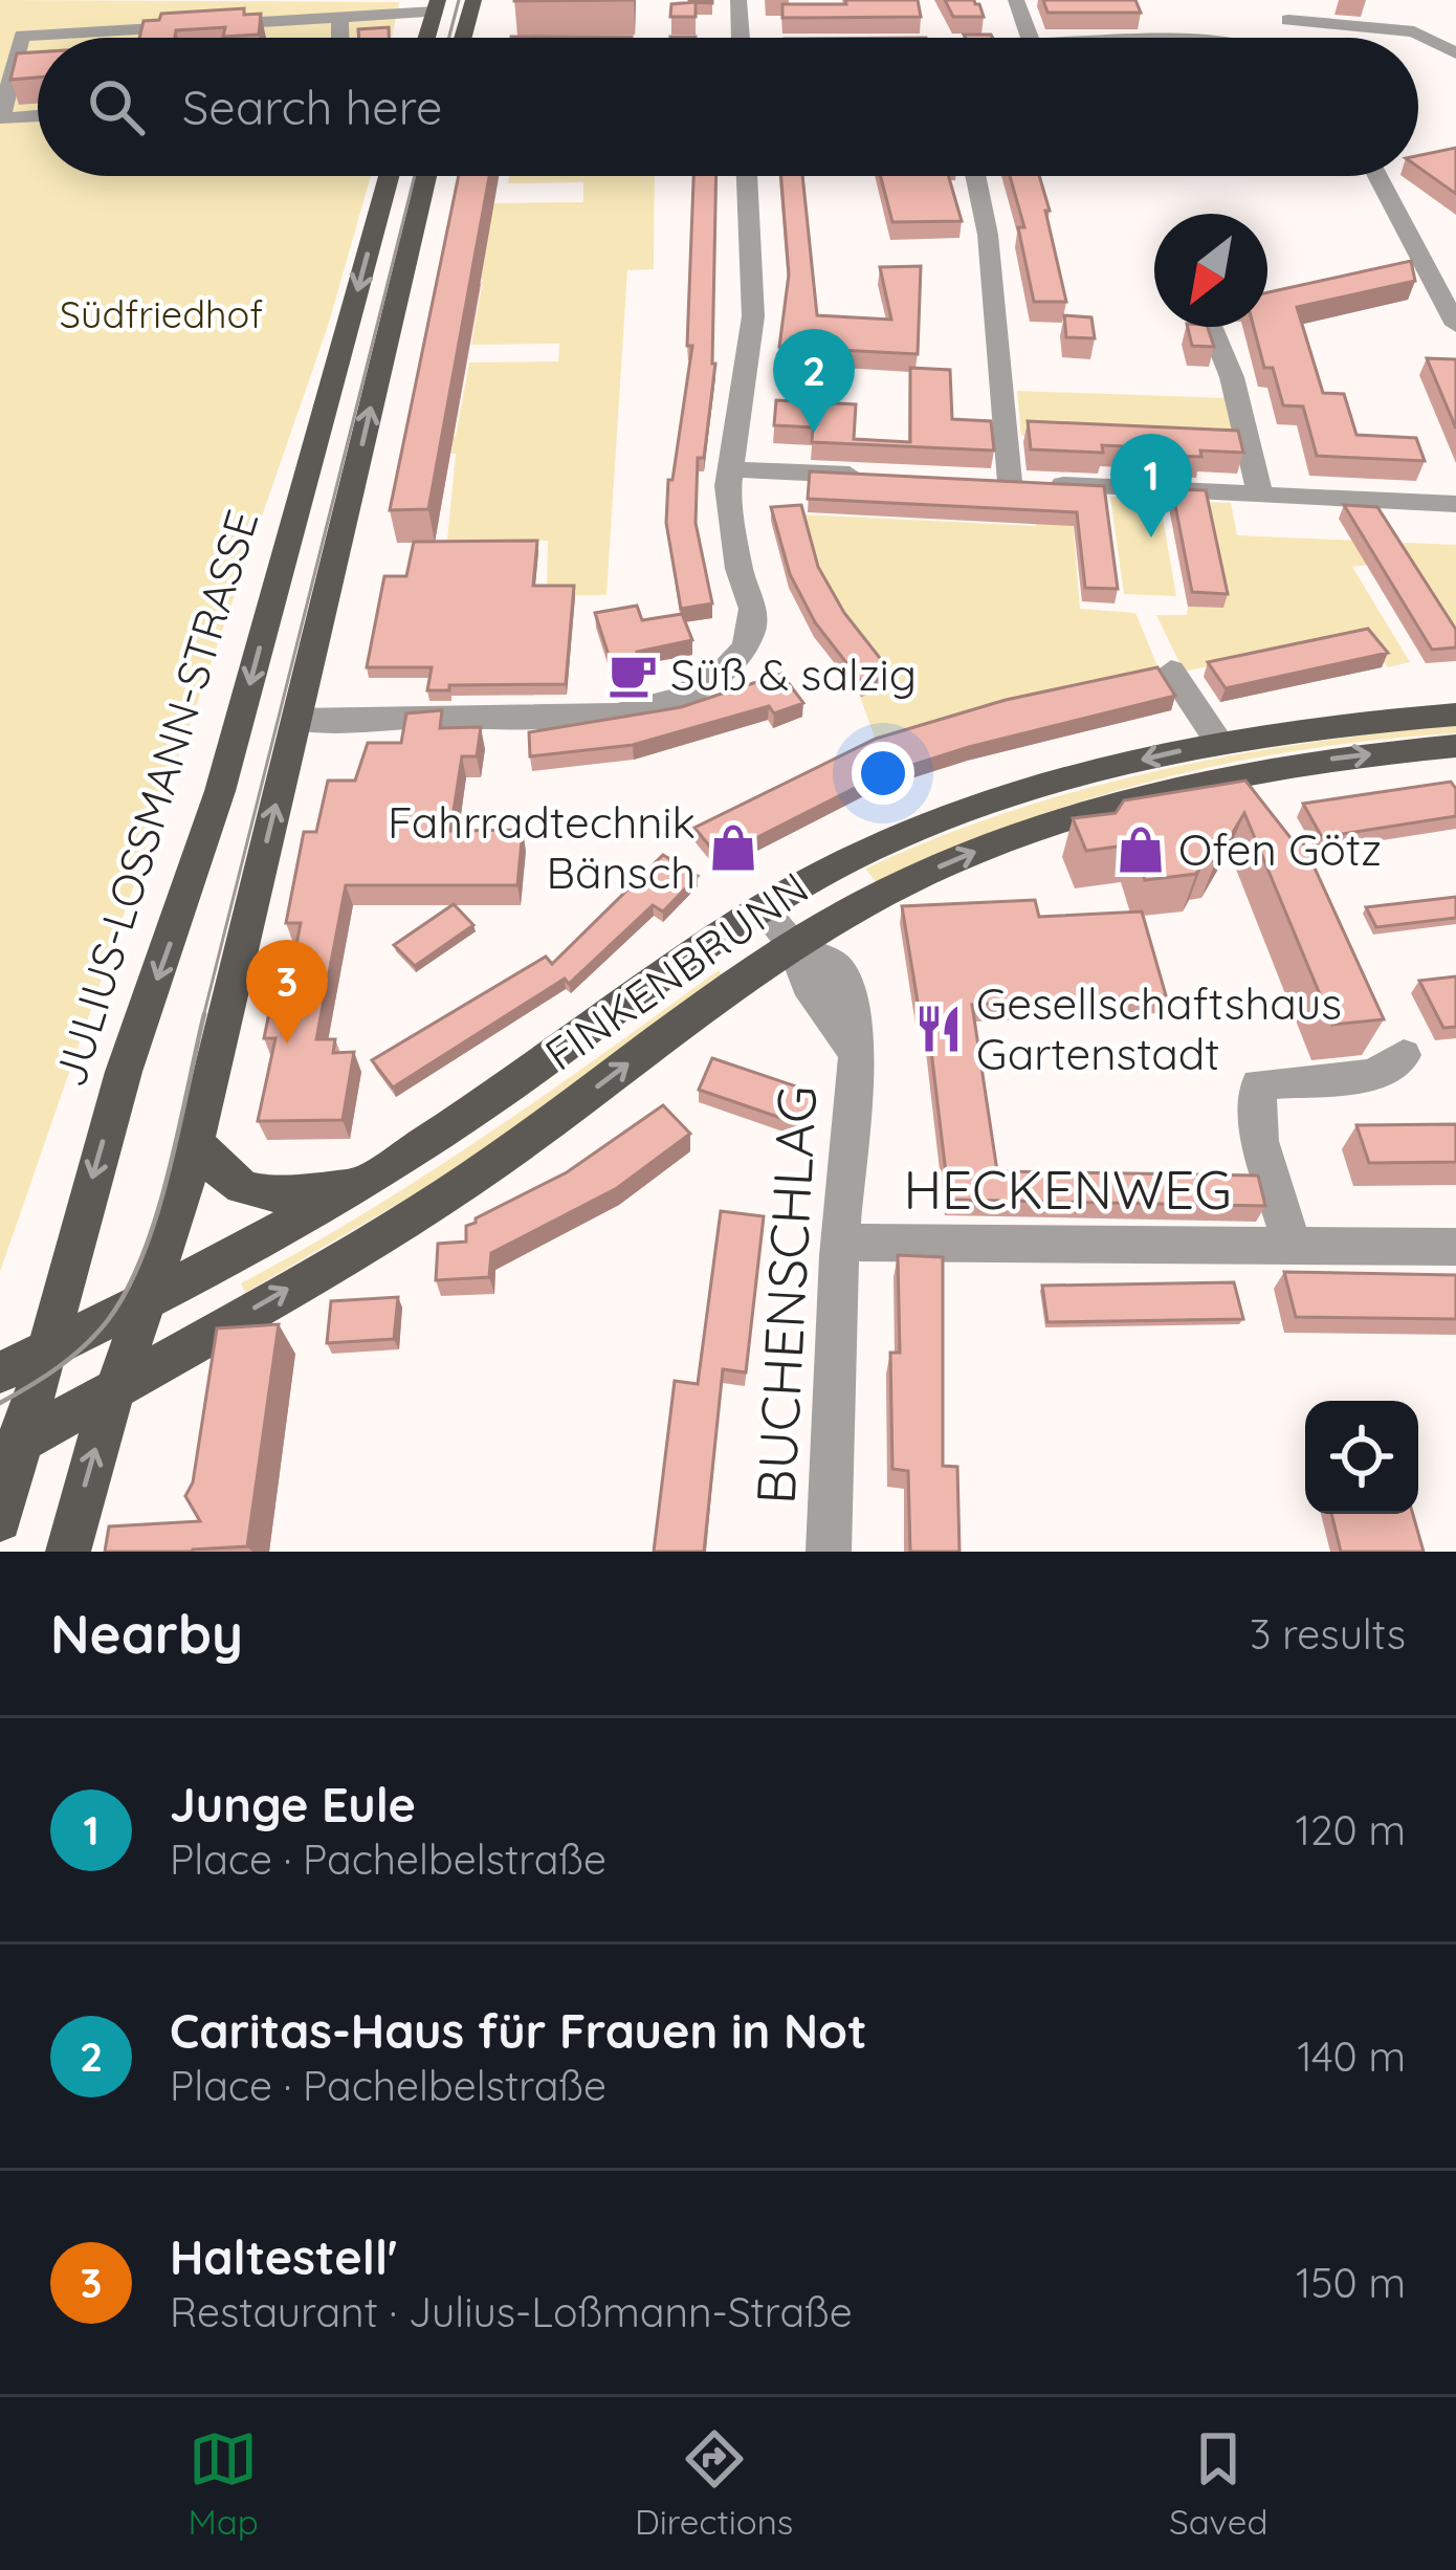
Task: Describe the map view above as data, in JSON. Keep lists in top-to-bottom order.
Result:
{
  "streets": {
    "main road": ["JULIUS-LOSSMANN-STRASSE", "FINKENBRUNN"],
    "street": ["HECKENWEG", "BUCHENSCHLAG"]
  },
  "crossings": [
    ["JULIUS-LOSSMANN-STRASSE", "FINKENBRUNN"],
    ["FINKENBRUNN", "BUCHENSCHLAG"],
    ["HECKENWEG", "BUCHENSCHLAG"]
  ],
  "parks": ["Südfriedhof"],
  "places": {
    "cafe": ["Süß & salzig"],
    "shop": ["Fahrradtechnik Bänsch", "Ofen Götz"],
    "restaurant": ["Gesellschaftshaus Gartenstadt"]
  },
  "north": "bottom left",
  "page": {
    "search": "Search here",
    "pins": ["2", "1", "3"],
    "heading": ["Nearby", "3 results"],
    "list": [
      {
        "mark": "1",
        "name": "Junge Eule",
        "note": "Place · Pachelbelstraße",
        "value": "120 m"
      },
      {
        "mark": "2",
        "name": "Caritas-Haus für Frauen in Not",
        "note": "Place · Pachelbelstraße",
        "value": "140 m"
      },
      {
        "mark": "3",
        "name": "Haltestell'",
        "note": "Restaurant · Julius-Loßmann-Straße",
        "value": "150 m"
      }
    ],
    "nav": ["Map", "Directions", "Saved"]
  }
}
